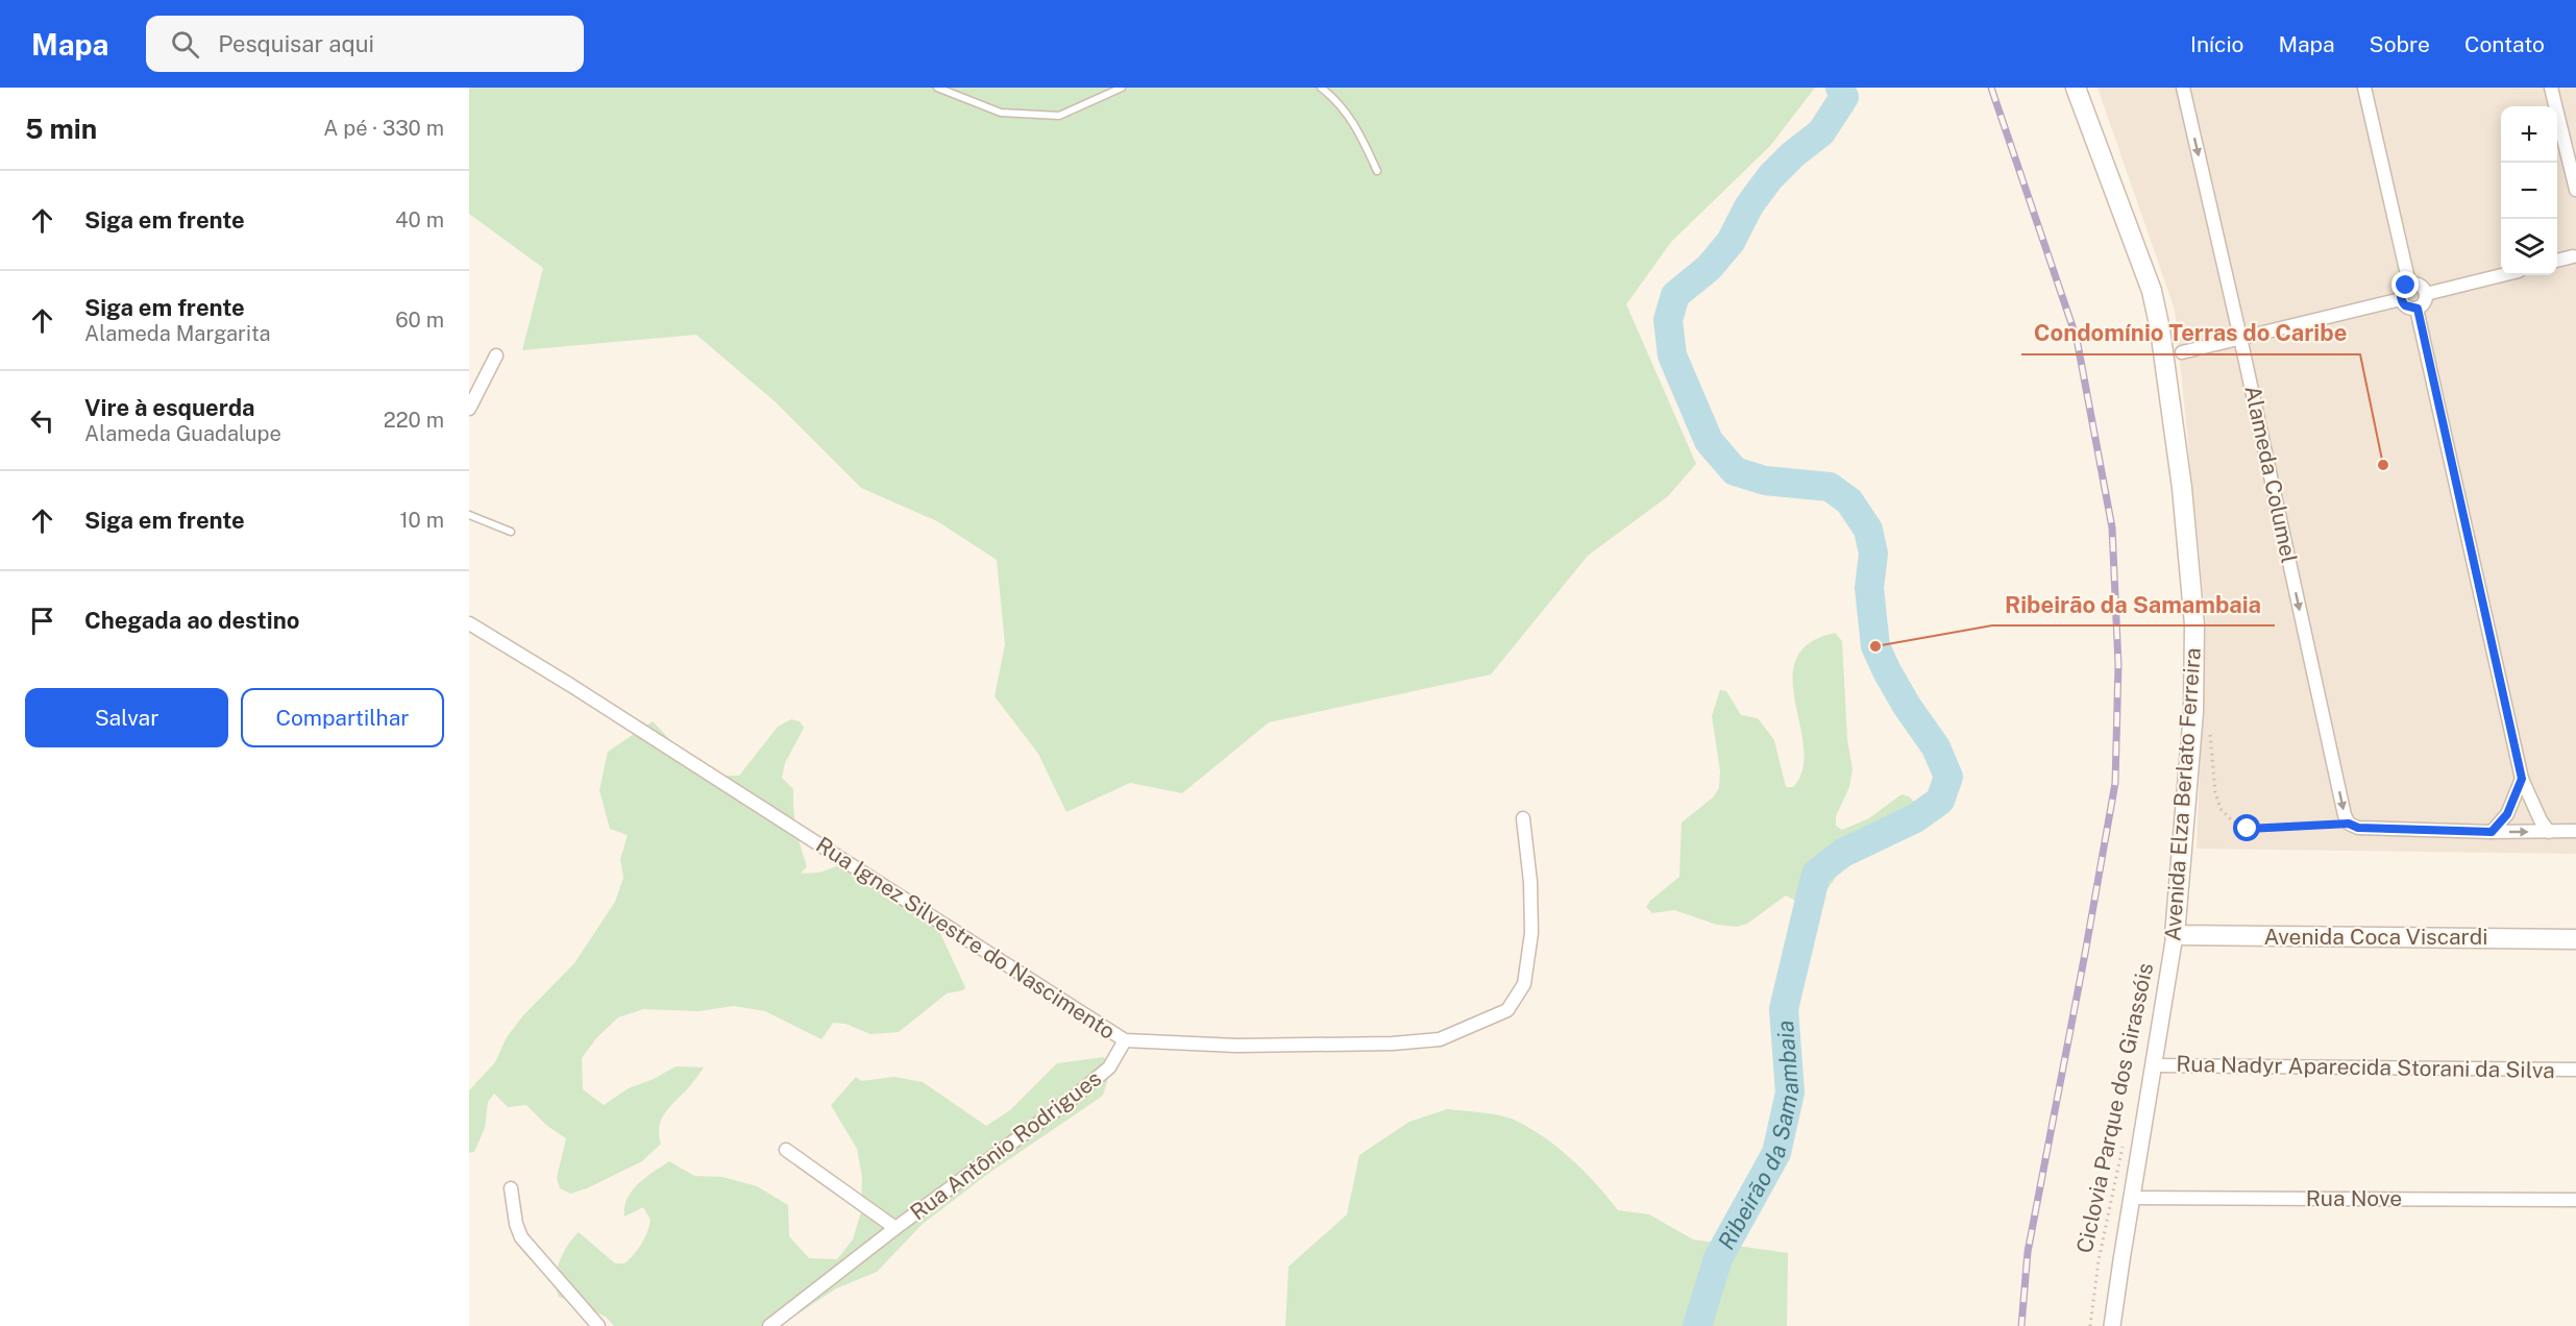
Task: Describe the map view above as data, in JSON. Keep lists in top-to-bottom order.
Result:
{
  "streets": {
    "main road": ["Avenida Elza Berlato Ferreira", "Avenida Coca Viscardi"],
    "street": [
      "Alameda Columel",
      "Rua Ignez Silvestre do Nascimento",
      "Rua Nadyr Aparecida Storani da Silva",
      "Rua Antônio Rodrigues",
      "Rua Nove"
    ],
    "path": ["Ciclovia Parque dos Girassóis"]
  },
  "crossings": [
    ["Avenida Elza Berlato Ferreira", "Avenida Coca Viscardi"],
    ["Avenida Elza Berlato Ferreira", "Rua Nadyr Aparecida Storani da Silva"],
    ["Avenida Elza Berlato Ferreira", "Rua Nove"],
    ["Rua Ignez Silvestre do Nascimento", "Rua Antônio Rodrigues"]
  ],
  "one_way": ["Alameda Columel"],
  "water": ["Ribeirão da Samambaia"],
  "places": ["Condomínio Terras do Caribe", "Ribeirão da Samambaia"],
  "page": {
    "header": "Mapa",
    "search": "Pesquisar aqui",
    "nav": [
      "Início",
      "Mapa",
      "Sobre",
      "Contato"
    ],
    "heading": ["5 min", "A pé · 330 m"],
    "map_buttons": ["+", "−"],
    "list": [
      ["Siga em frente", "40 m"],
      ["Siga em frente", "Alameda Margarita", "60 m"],
      ["Vire à esquerda", "Alameda Guadalupe", "220 m"],
      ["Siga em frente", "10 m"],
      "Chegada ao destino"
    ],
    "buttons": ["Salvar", "Compartilhar"]
  }
}
